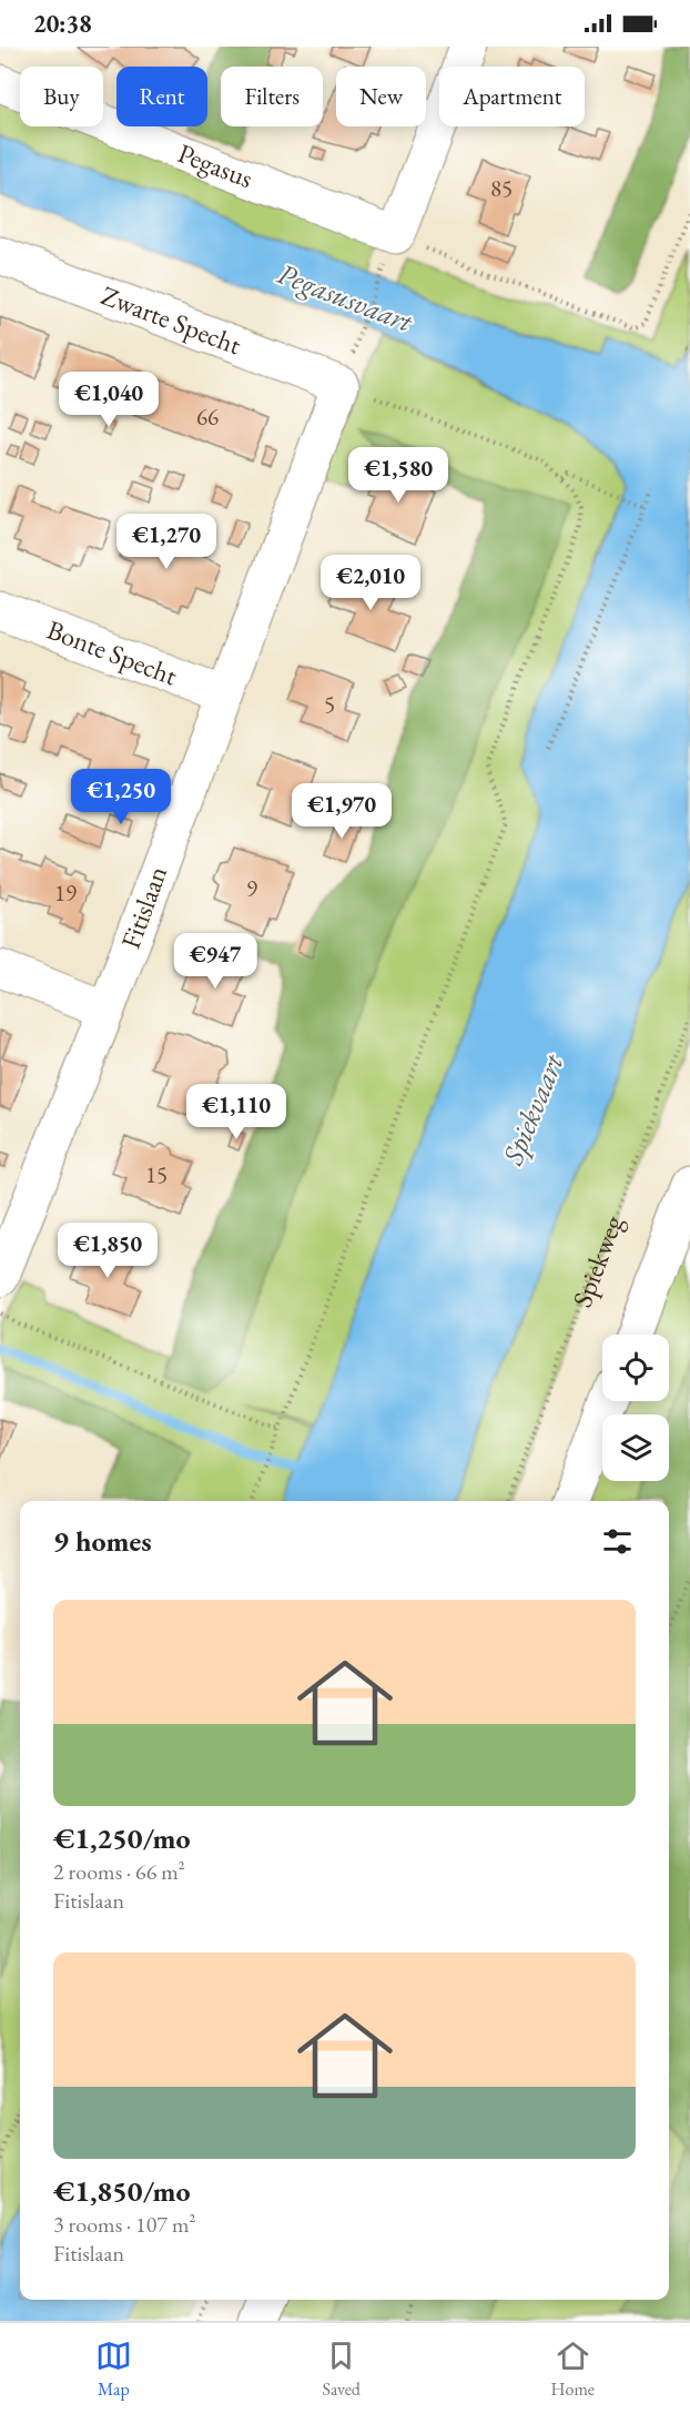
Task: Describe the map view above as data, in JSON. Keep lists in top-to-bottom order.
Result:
{
  "streets": {
    "street": [
      "Pegasus",
      "Zwarte Specht",
      "Bonte Specht",
      "Fitislaan"
    ],
    "path": ["Spiekweg"]
  },
  "crossings": [
    ["Zwarte Specht", "Fitislaan"],
    ["Bonte Specht", "Fitislaan"]
  ],
  "water": ["Pegasusvaart", "Spiekvaart"],
  "house_numbers": [
    "85",
    "66",
    "5",
    "9",
    "19",
    "15"
  ],
  "page": {
    "status": "20:38",
    "chip": [
      "Buy",
      "Rent",
      "Filters",
      "New",
      "Apartment"
    ],
    "price": [
      "€1,040",
      "€1,580",
      "€1,270",
      "€2,010",
      "€1,250",
      "€1,970",
      "€947",
      "€1,110",
      "€1,850"
    ],
    "heading": "9 homes",
    "list": [
      {
        "name": "€1,250/mo",
        "note": "2 rooms · 66 m² · Fitislaan"
      },
      {
        "name": "€1,850/mo",
        "note": "3 rooms · 107 m² · Fitislaan"
      }
    ],
    "tabs": ["Map", "Saved", "Home"]
  }
}
